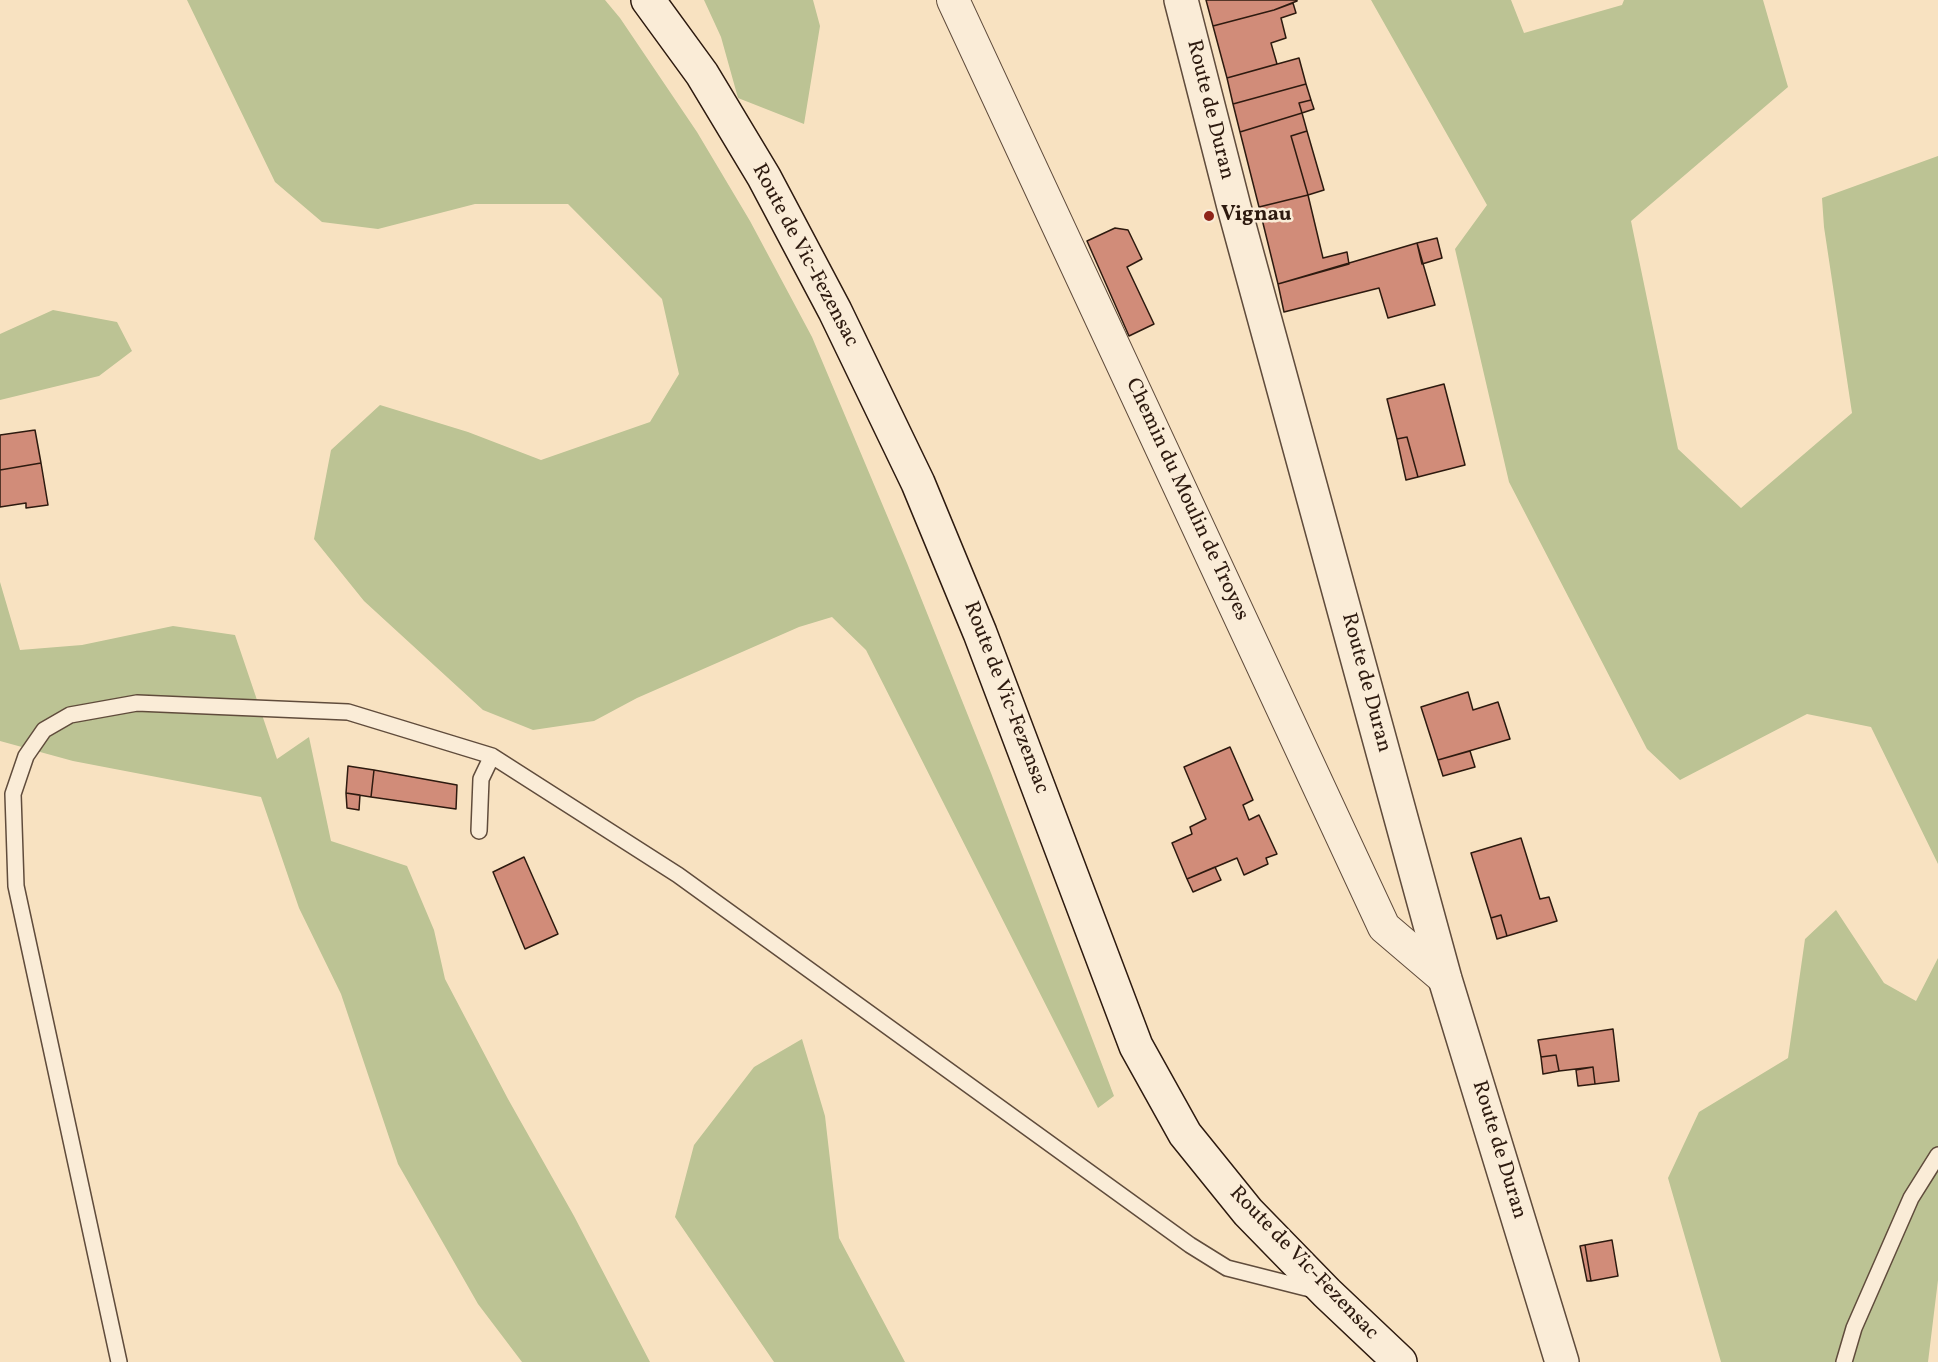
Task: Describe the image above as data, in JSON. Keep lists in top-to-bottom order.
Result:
{
  "streets": {
    "main road": ["Route de Duran", "Route de Vic-Fezensac"],
    "street": ["Chemin du Moulin de Troyes"]
  },
  "crossings": [
    ["Route de Duran", "Chemin du Moulin de Troyes"]
  ],
  "places": ["Vignau"]
}
